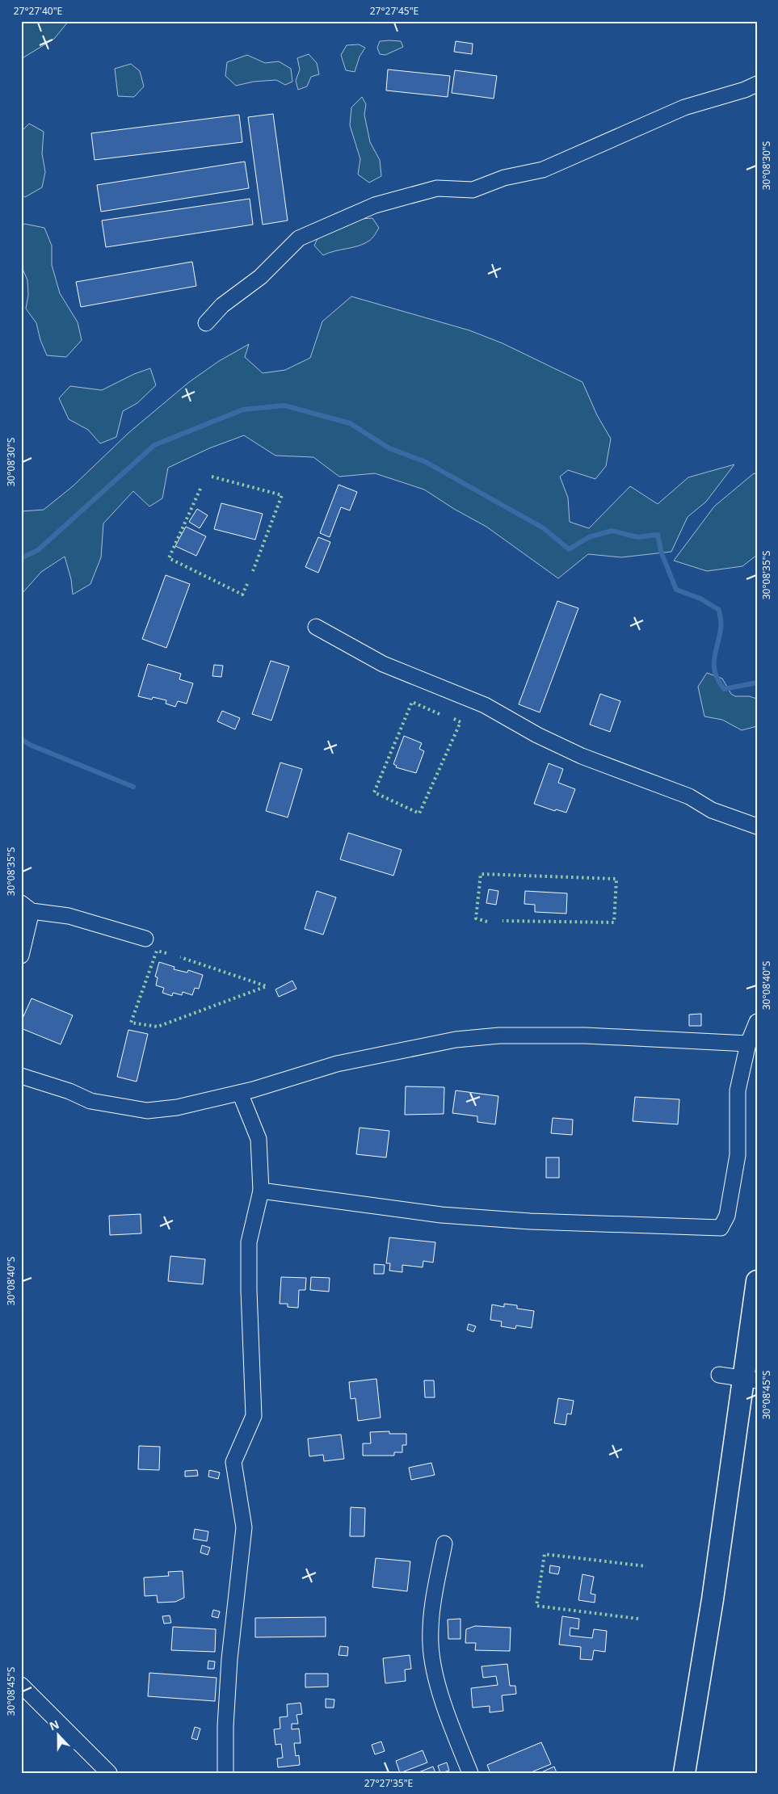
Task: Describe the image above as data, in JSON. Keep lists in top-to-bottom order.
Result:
{
  "north": "top",
  "coordinates": [
    "27°27'40\"E",
    "27°27'45\"E",
    "30°08'30\"S",
    "30°08'35\"S",
    "30°08'40\"S",
    "30°08'45\"S",
    "27°27'35\"E"
  ]
}
